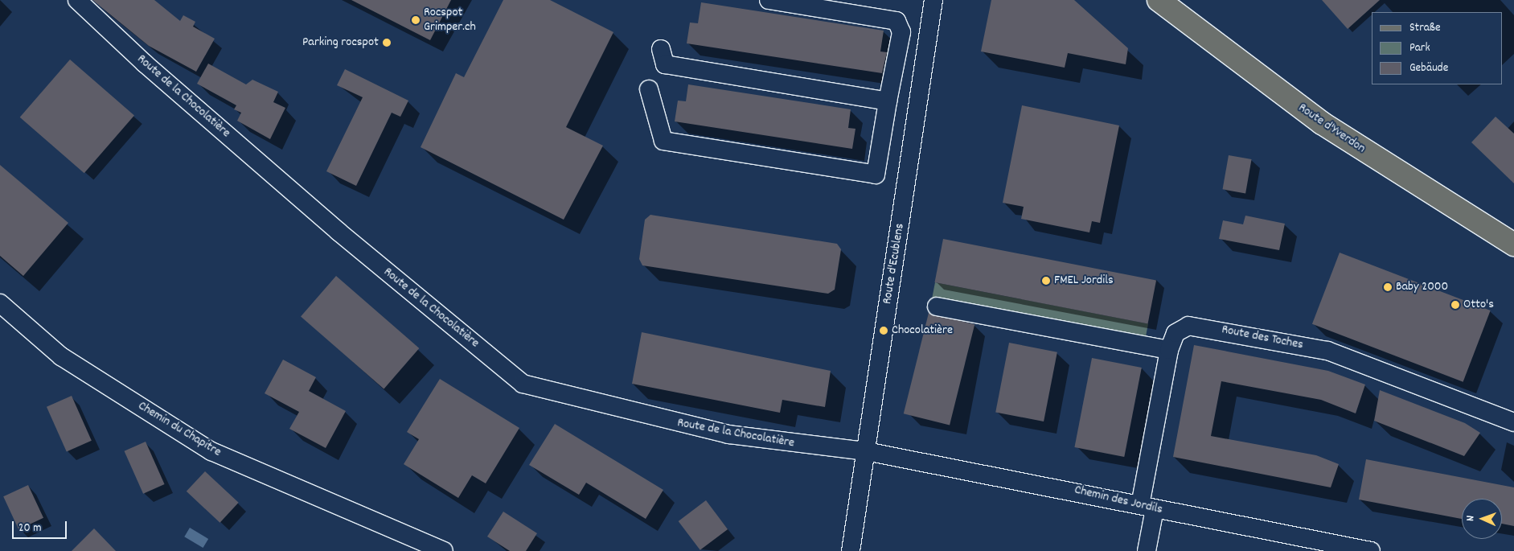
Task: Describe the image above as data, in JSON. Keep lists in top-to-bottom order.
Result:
{
  "streets": {
    "main road": ["Route d'Yverdon"],
    "street": [
      "Route de la Chocolatière",
      "Route d'Ecublens",
      "Route des Toches",
      "Chemin du Chapitre",
      "Chemin des Jordils"
    ]
  },
  "crossings": [
    ["Route de la Chocolatière", "Route d'Ecublens"],
    ["Route de la Chocolatière", "Chemin des Jordils"],
    ["Route d'Ecublens", "Chemin des Jordils"],
    ["Route des Toches", "Chemin des Jordils"]
  ],
  "places": [
    "Rocspot Grimper.ch",
    "Parking rocspot",
    "FMEL Jordils",
    "Baby 2000",
    "Otto's",
    "Chocolatière"
  ],
  "legend": ["Straße", "Park", "Gebäude"],
  "scale_bar": "20 m",
  "north": "left"
}
